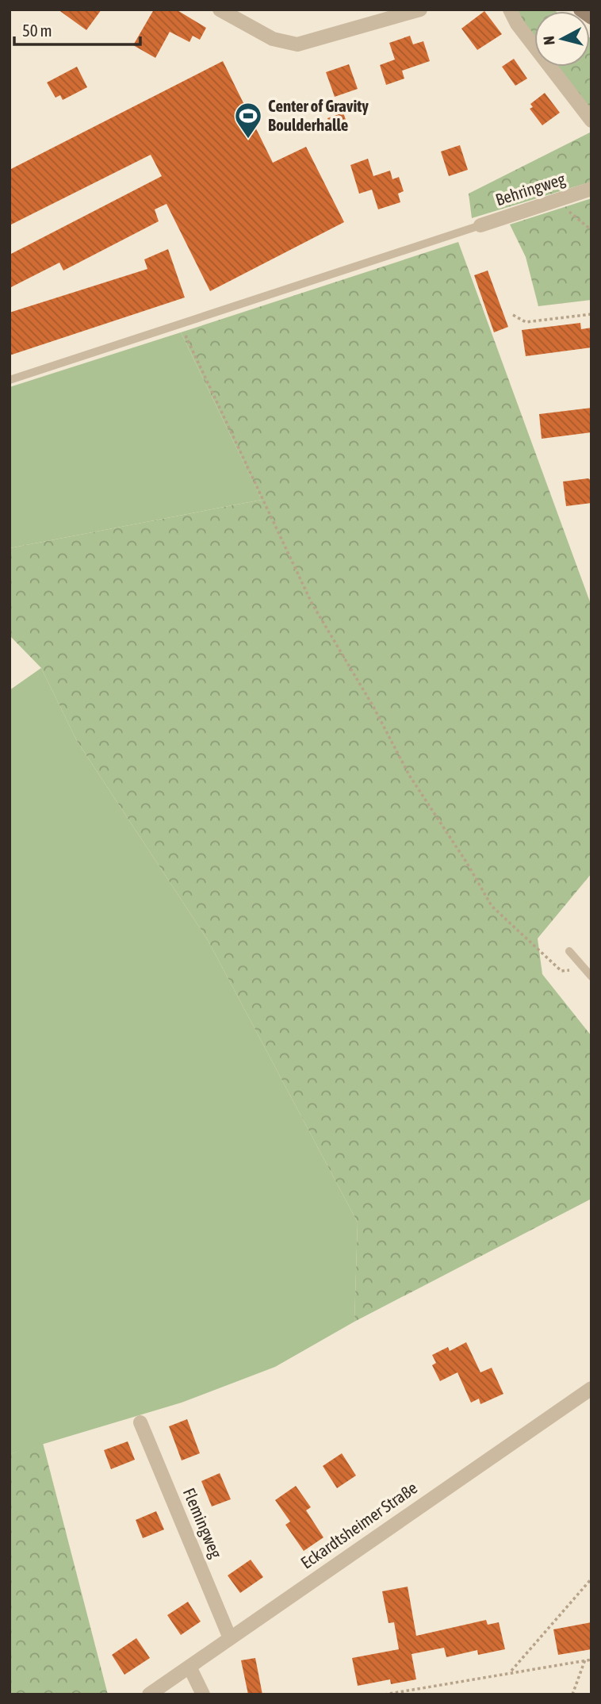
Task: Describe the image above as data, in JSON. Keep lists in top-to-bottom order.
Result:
{
  "streets": {
    "street": ["Behringweg", "Flemingweg", "Eckardtsheimer Straße"]
  },
  "crossings": [
    ["Flemingweg", "Eckardtsheimer Straße"]
  ],
  "places": {
    "sports": ["Center of Gravity Boulderhalle"]
  },
  "scale_bar": "50 m",
  "north": "left"
}
